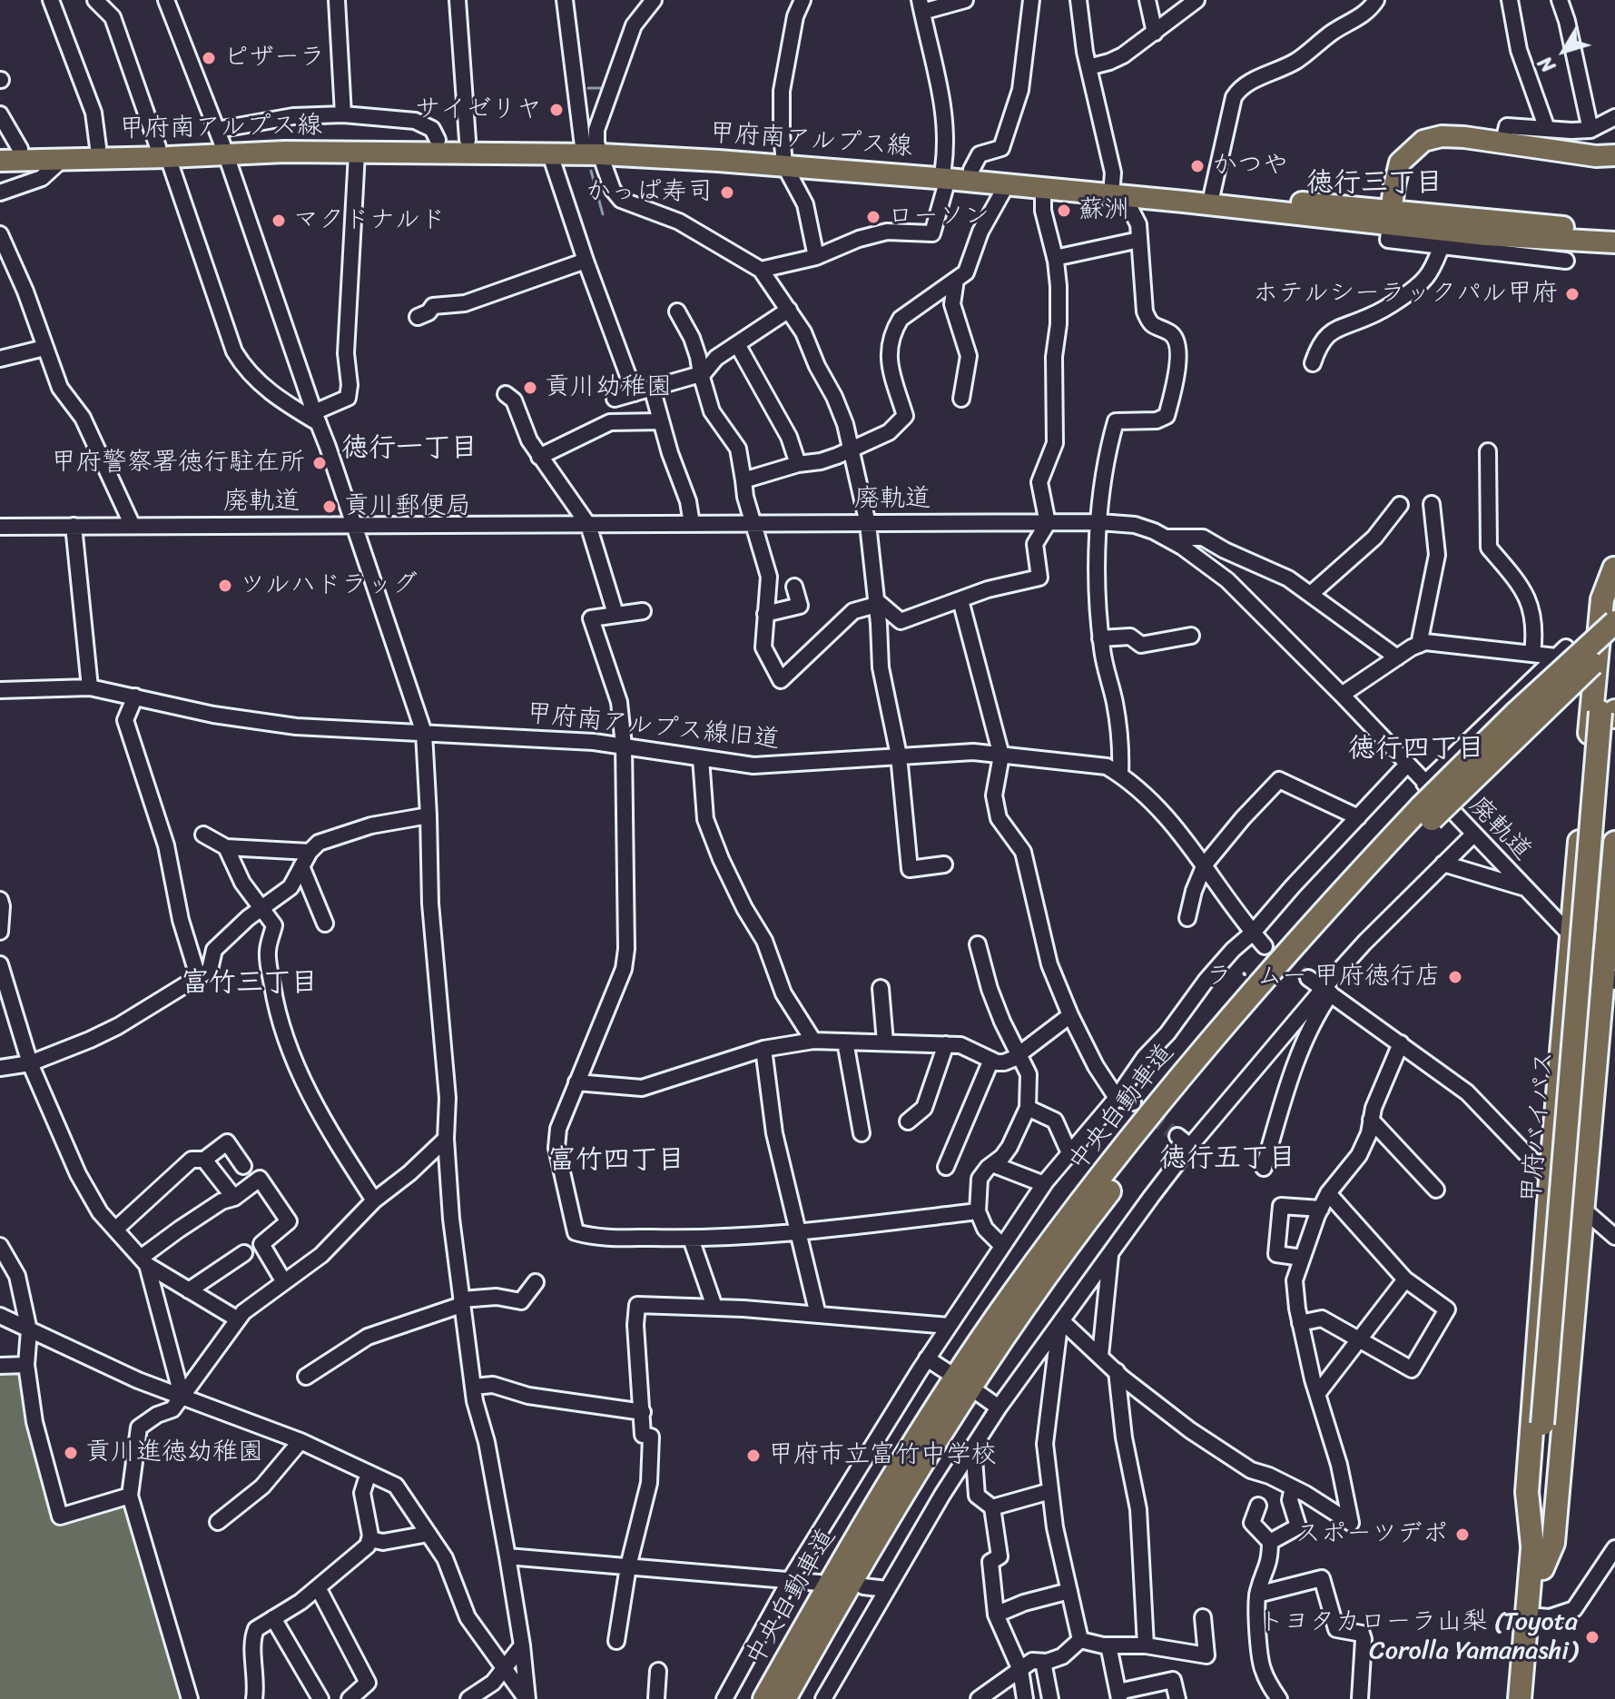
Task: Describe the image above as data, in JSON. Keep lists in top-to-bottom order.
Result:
{
  "streets": {
    "highway": ["中央自動車道", "甲府バイパス"],
    "main road": ["甲府南アルプス線"],
    "street": ["廃軌道", "甲府南アルプス線旧道"]
  },
  "districts": [
    "徳行三丁目",
    "徳行一丁目",
    "徳行四丁目",
    "富竹三丁目",
    "徳行五丁目",
    "富竹四丁目"
  ],
  "places": [
    "ピザーラ",
    "サイゼリヤ",
    "かつや",
    "かっぱ寿司",
    "蘇洲",
    "ローソン",
    "マクドナルド",
    "ホテルシーラックパル甲府",
    "貢川幼稚園",
    "甲府警察署徳行駐在所",
    "貢川郵便局",
    "ツルハドラッグ",
    "ラ・ムー 甲府徳行店",
    "貢川進徳幼稚園",
    "甲府市立富竹中学校",
    "スポーツデポ",
    "トヨタカローラ山梨 (Toyota Corolla Yamanashi)"
  ],
  "north": "bottom left"
}
